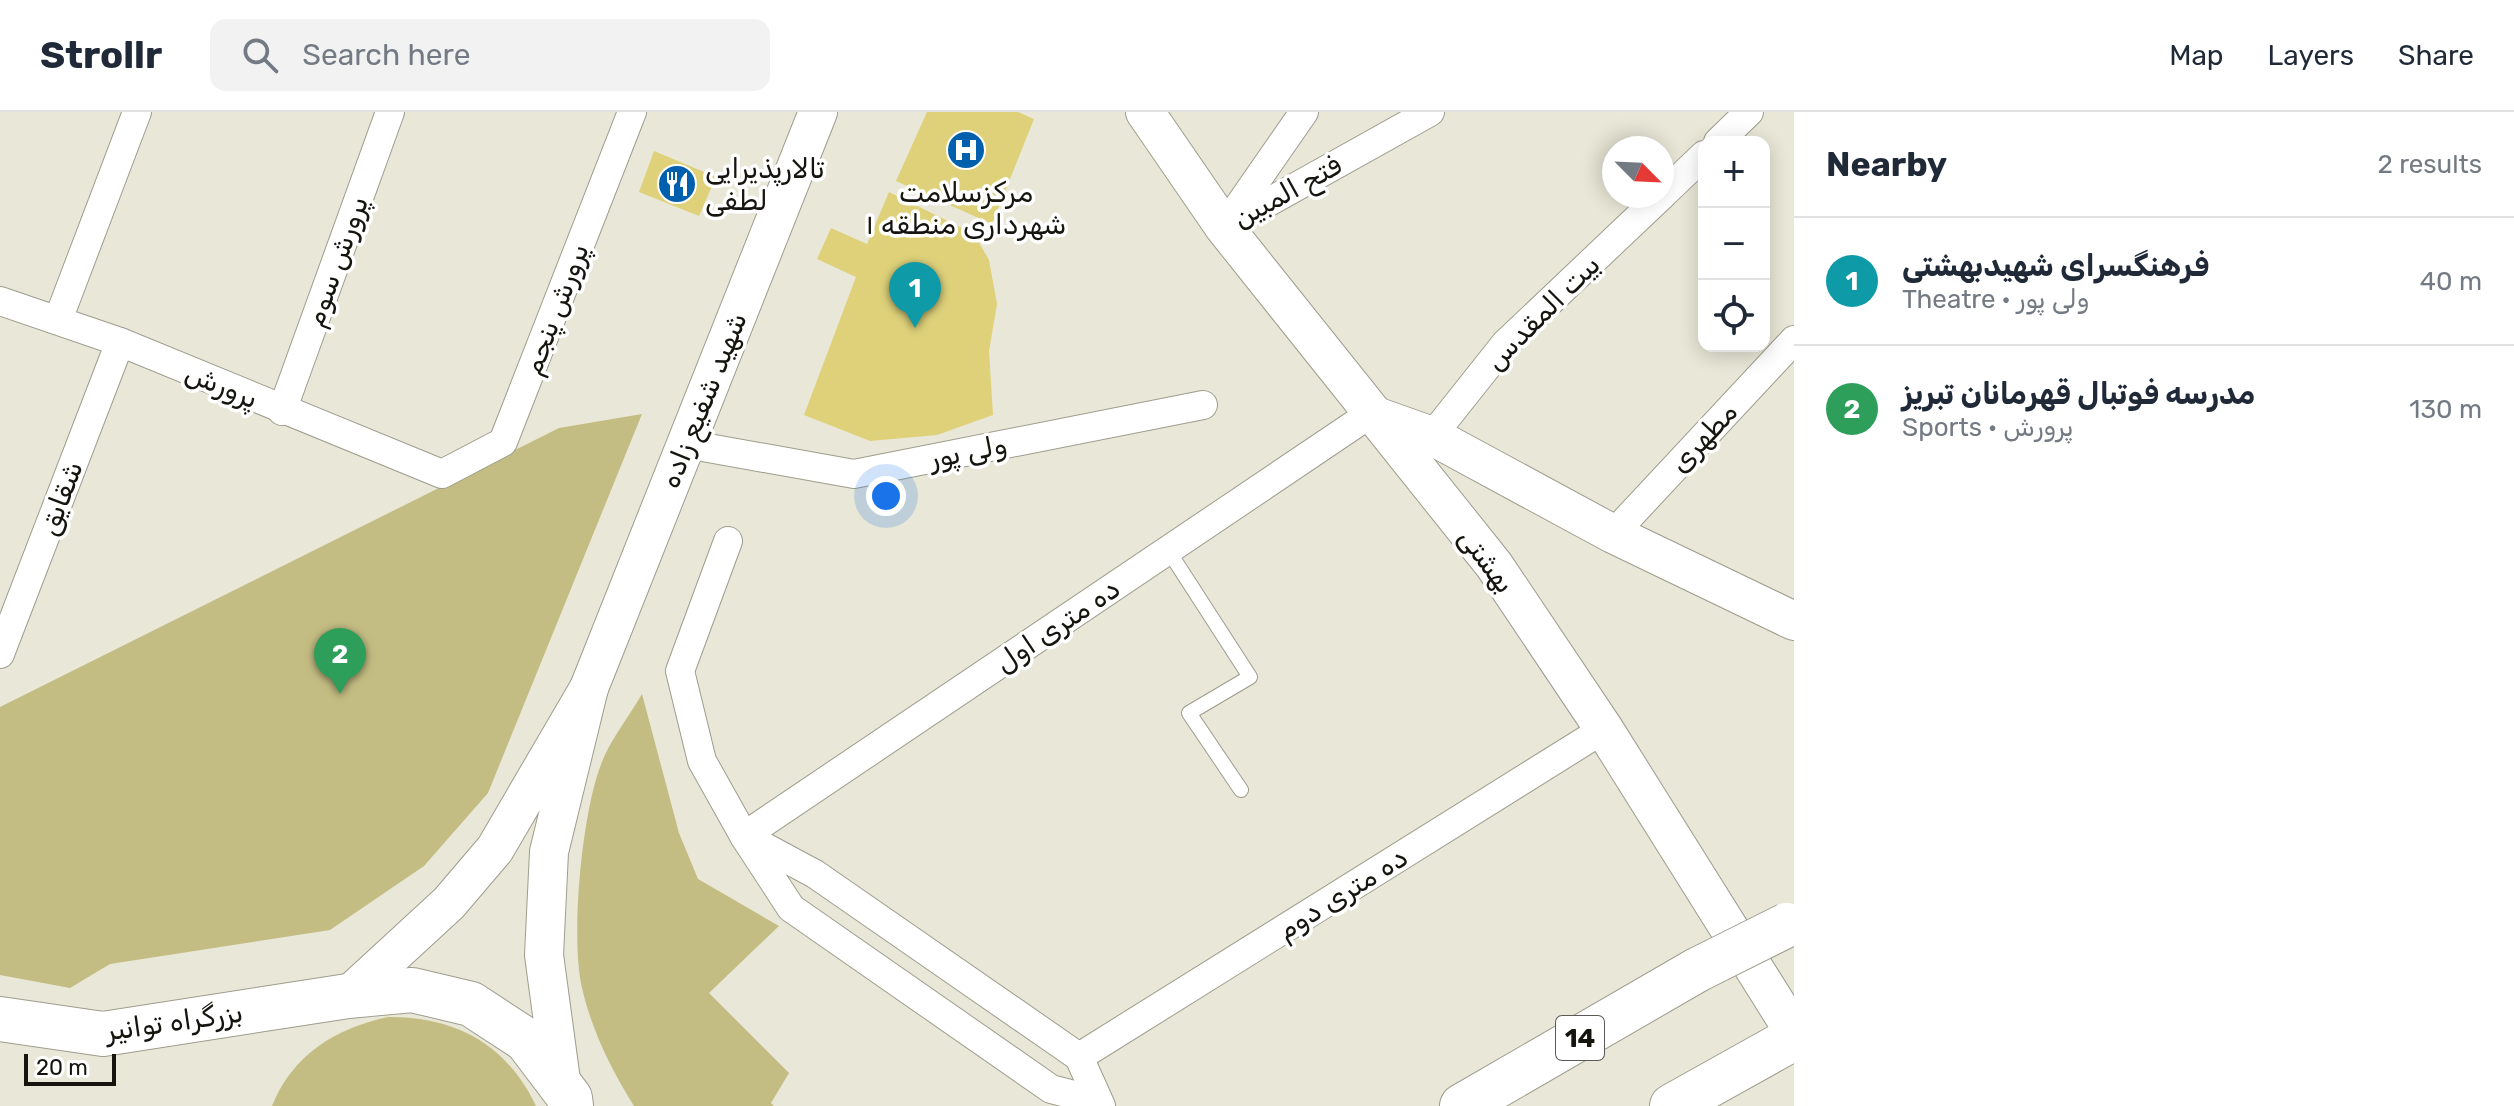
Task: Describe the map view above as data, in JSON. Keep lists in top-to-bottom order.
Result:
{
  "streets": {
    "highway": ["بزرگراه توانیر", "14"],
    "main road": ["شهید شفیع زاده", "بهشتی"],
    "street": [
      "فتح المبین",
      "پرورش سوم",
      "پرورش پنجم",
      "بیت المقدس",
      "پرورش",
      "مطهری",
      "ولی پور",
      "شقایق",
      "ده متری اول",
      "ده متری دوم"
    ]
  },
  "crossings": [
    ["فتح المبین", "بهشتی"],
    ["پرورش سوم", "پرورش"],
    ["پرورش پنجم", "پرورش"],
    ["پرورش", "شقایق"],
    ["شهید شفیع زاده", "ولی پور"],
    ["بهشتی", "ده متری اول"],
    ["بهشتی", "ده متری دوم"]
  ],
  "places": {
    "hospital": ["مرکزسلامت شهرداری منطقه ۱"],
    "restaurant": ["تالارپذیرایی لطفی"]
  },
  "scale_bar": "20 m",
  "north": "bottom right",
  "page": {
    "header": "Strollr",
    "search": "Search here",
    "nav": ["Map", "Layers", "Share"],
    "heading": ["Nearby", "2 results"],
    "map_buttons": ["+", "−"],
    "list": [
      {
        "mark": "1",
        "name": "فرهنگسرای شهیدبهشتی",
        "note": "Theatre · ولی پور",
        "value": "40 m"
      },
      {
        "mark": "2",
        "name": "مدرسه فوتبال قهرمانان تبریز",
        "note": "Sports · پرورش",
        "value": "130 m"
      }
    ],
    "pins": ["1", "2"],
    "scale": "20 m"
  }
}
